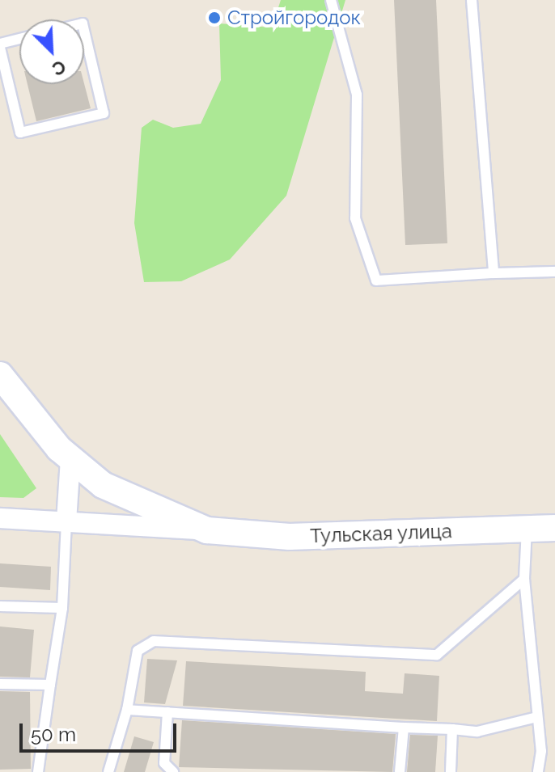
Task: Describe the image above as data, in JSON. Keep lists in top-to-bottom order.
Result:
{
  "streets": {
    "main road": ["Тульская улица"]
  },
  "places": ["Стройгородок"],
  "scale_bar": "50 m",
  "north": "bottom right"
}
